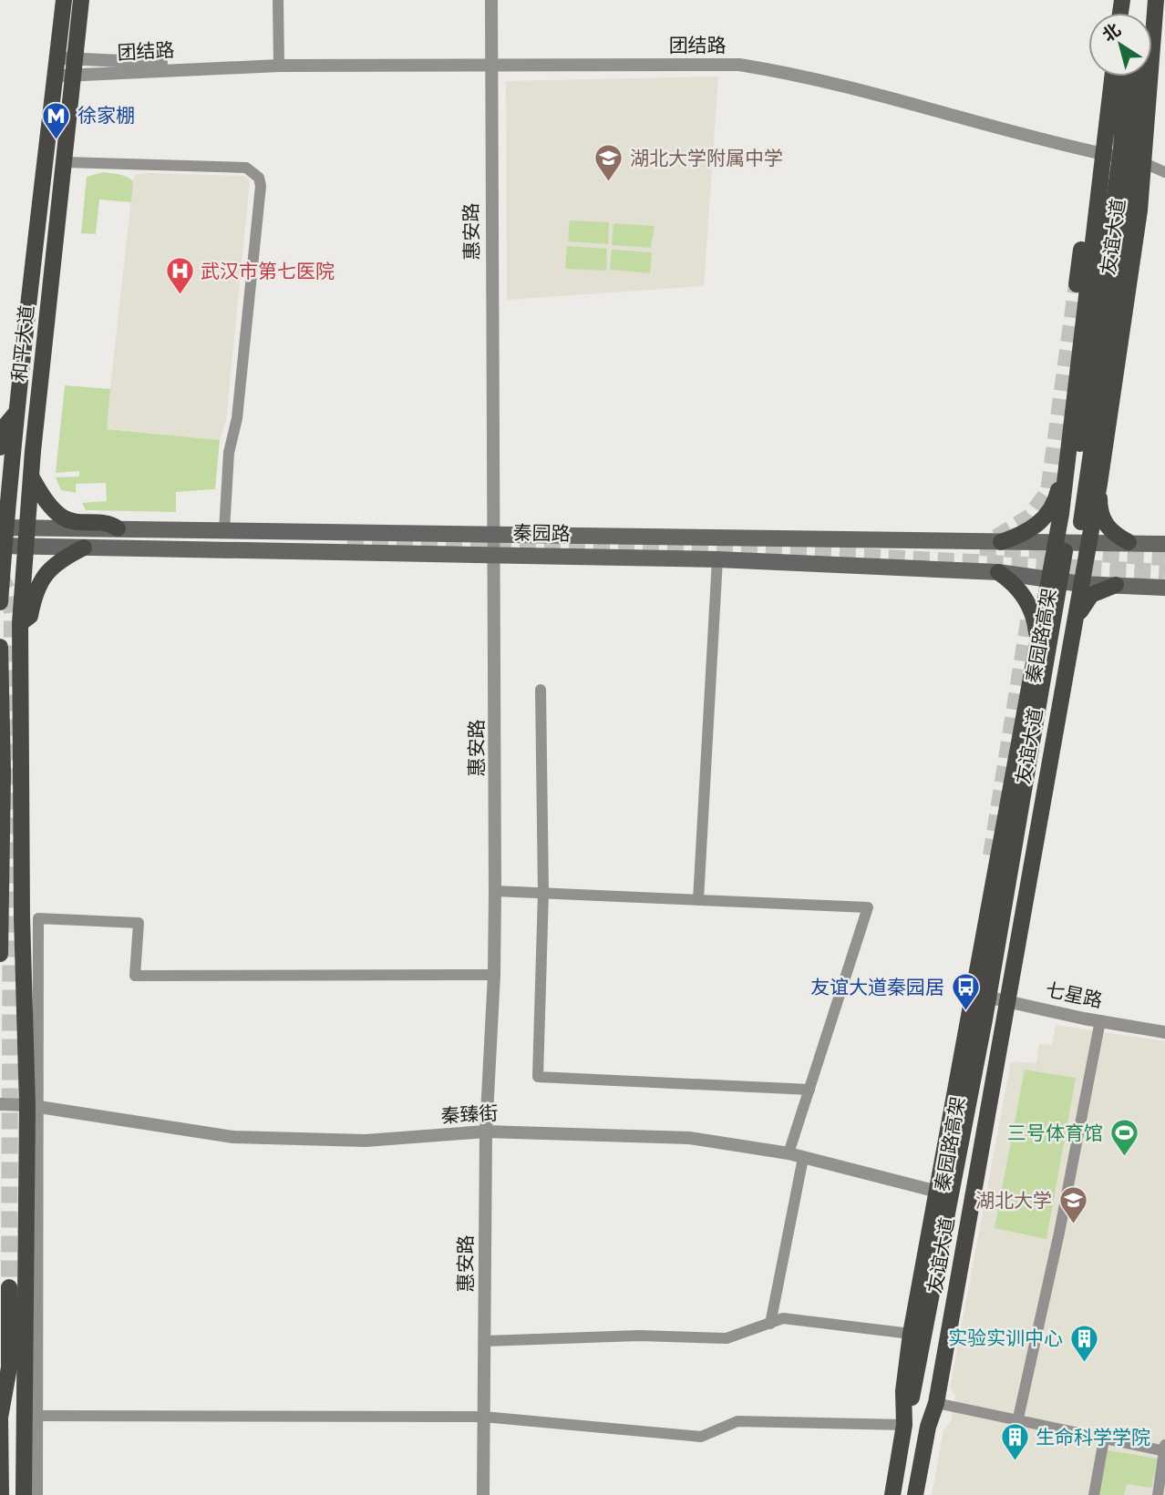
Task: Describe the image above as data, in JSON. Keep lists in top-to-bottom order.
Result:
{
  "streets": {
    "main road": [
      "友谊大道",
      "和平大道",
      "秦园路",
      "秦园路高架"
    ],
    "street": [
      "团结路",
      "惠安路",
      "七星路",
      "秦臻街"
    ]
  },
  "crossings": [
    ["团结路", "惠安路"],
    ["团结路", "友谊大道"],
    ["团结路", "和平大道"],
    ["惠安路", "秦园路"],
    ["惠安路", "秦臻街"],
    ["友谊大道", "秦园路"],
    ["友谊大道", "秦园路高架"],
    ["友谊大道", "七星路"],
    ["友谊大道", "秦臻街"],
    ["和平大道", "秦园路"],
    ["和平大道", "秦臻街"]
  ],
  "places": {
    "metro station": ["徐家棚"],
    "school or university": ["湖北大学附属中学", "湖北大学"],
    "hospital": ["武汉市第七医院"],
    "bus stop": ["友谊大道秦园居"],
    "sports": ["三号体育馆"],
    "building": ["实验实训中心", "生命科学学院"]
  },
  "north": "top left"
}
